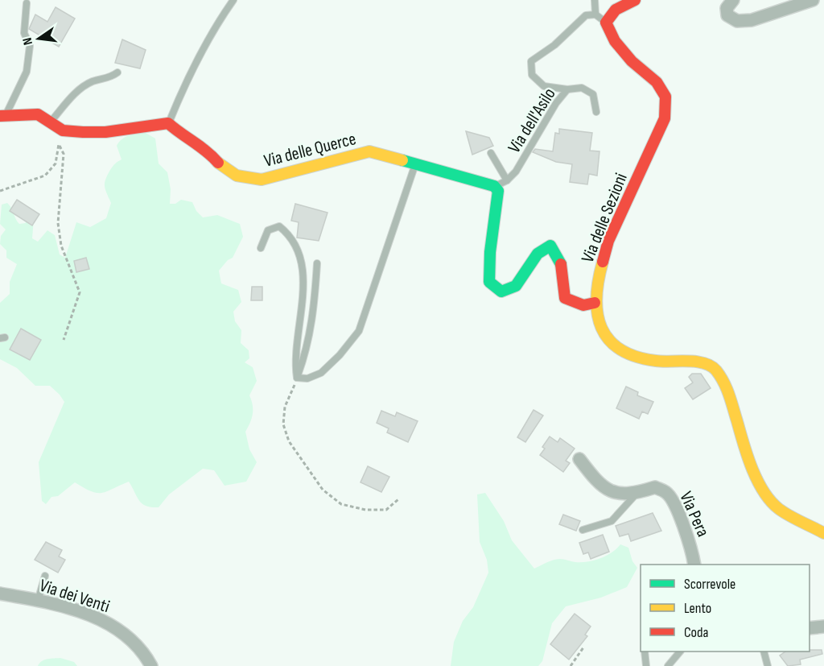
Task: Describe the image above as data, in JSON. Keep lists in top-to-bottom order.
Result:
{
  "streets": {
    "street": [
      "Via delle Querce",
      "Via delle Sezioni",
      "Via Pera",
      "Via dei Venti"
    ],
    "lane": ["Via dell'Asilo"]
  },
  "legend": ["Scorrevole", "Lento", "Coda"],
  "north": "left"
}
